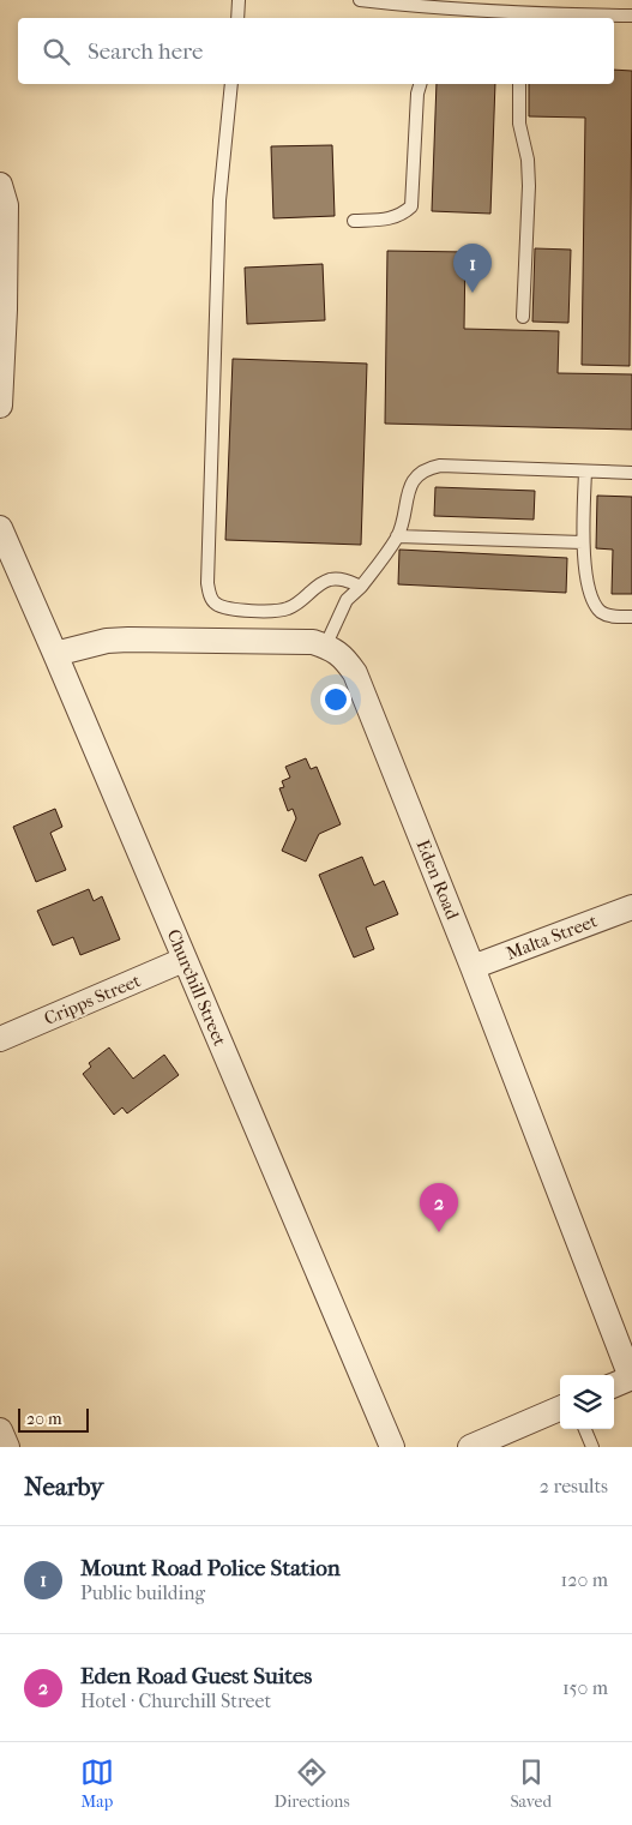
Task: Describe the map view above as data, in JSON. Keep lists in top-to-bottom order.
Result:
{
  "streets": {
    "street": [
      "Eden Road",
      "Malta Street",
      "Churchill Street",
      "Cripps Street"
    ]
  },
  "crossings": [
    ["Eden Road", "Malta Street"],
    ["Churchill Street", "Cripps Street"]
  ],
  "scale_bar": "20 m",
  "page": {
    "search": "Search here",
    "pins": ["1", "2"],
    "scale": "20 m",
    "heading": ["Nearby", "2 results"],
    "list": [
      {
        "mark": "1",
        "name": "Mount Road Police Station",
        "note": "Public building",
        "value": "120 m"
      },
      {
        "mark": "2",
        "name": "Eden Road Guest Suites",
        "note": "Hotel · Churchill Street",
        "value": "150 m"
      }
    ],
    "nav": ["Map", "Directions", "Saved"]
  }
}
